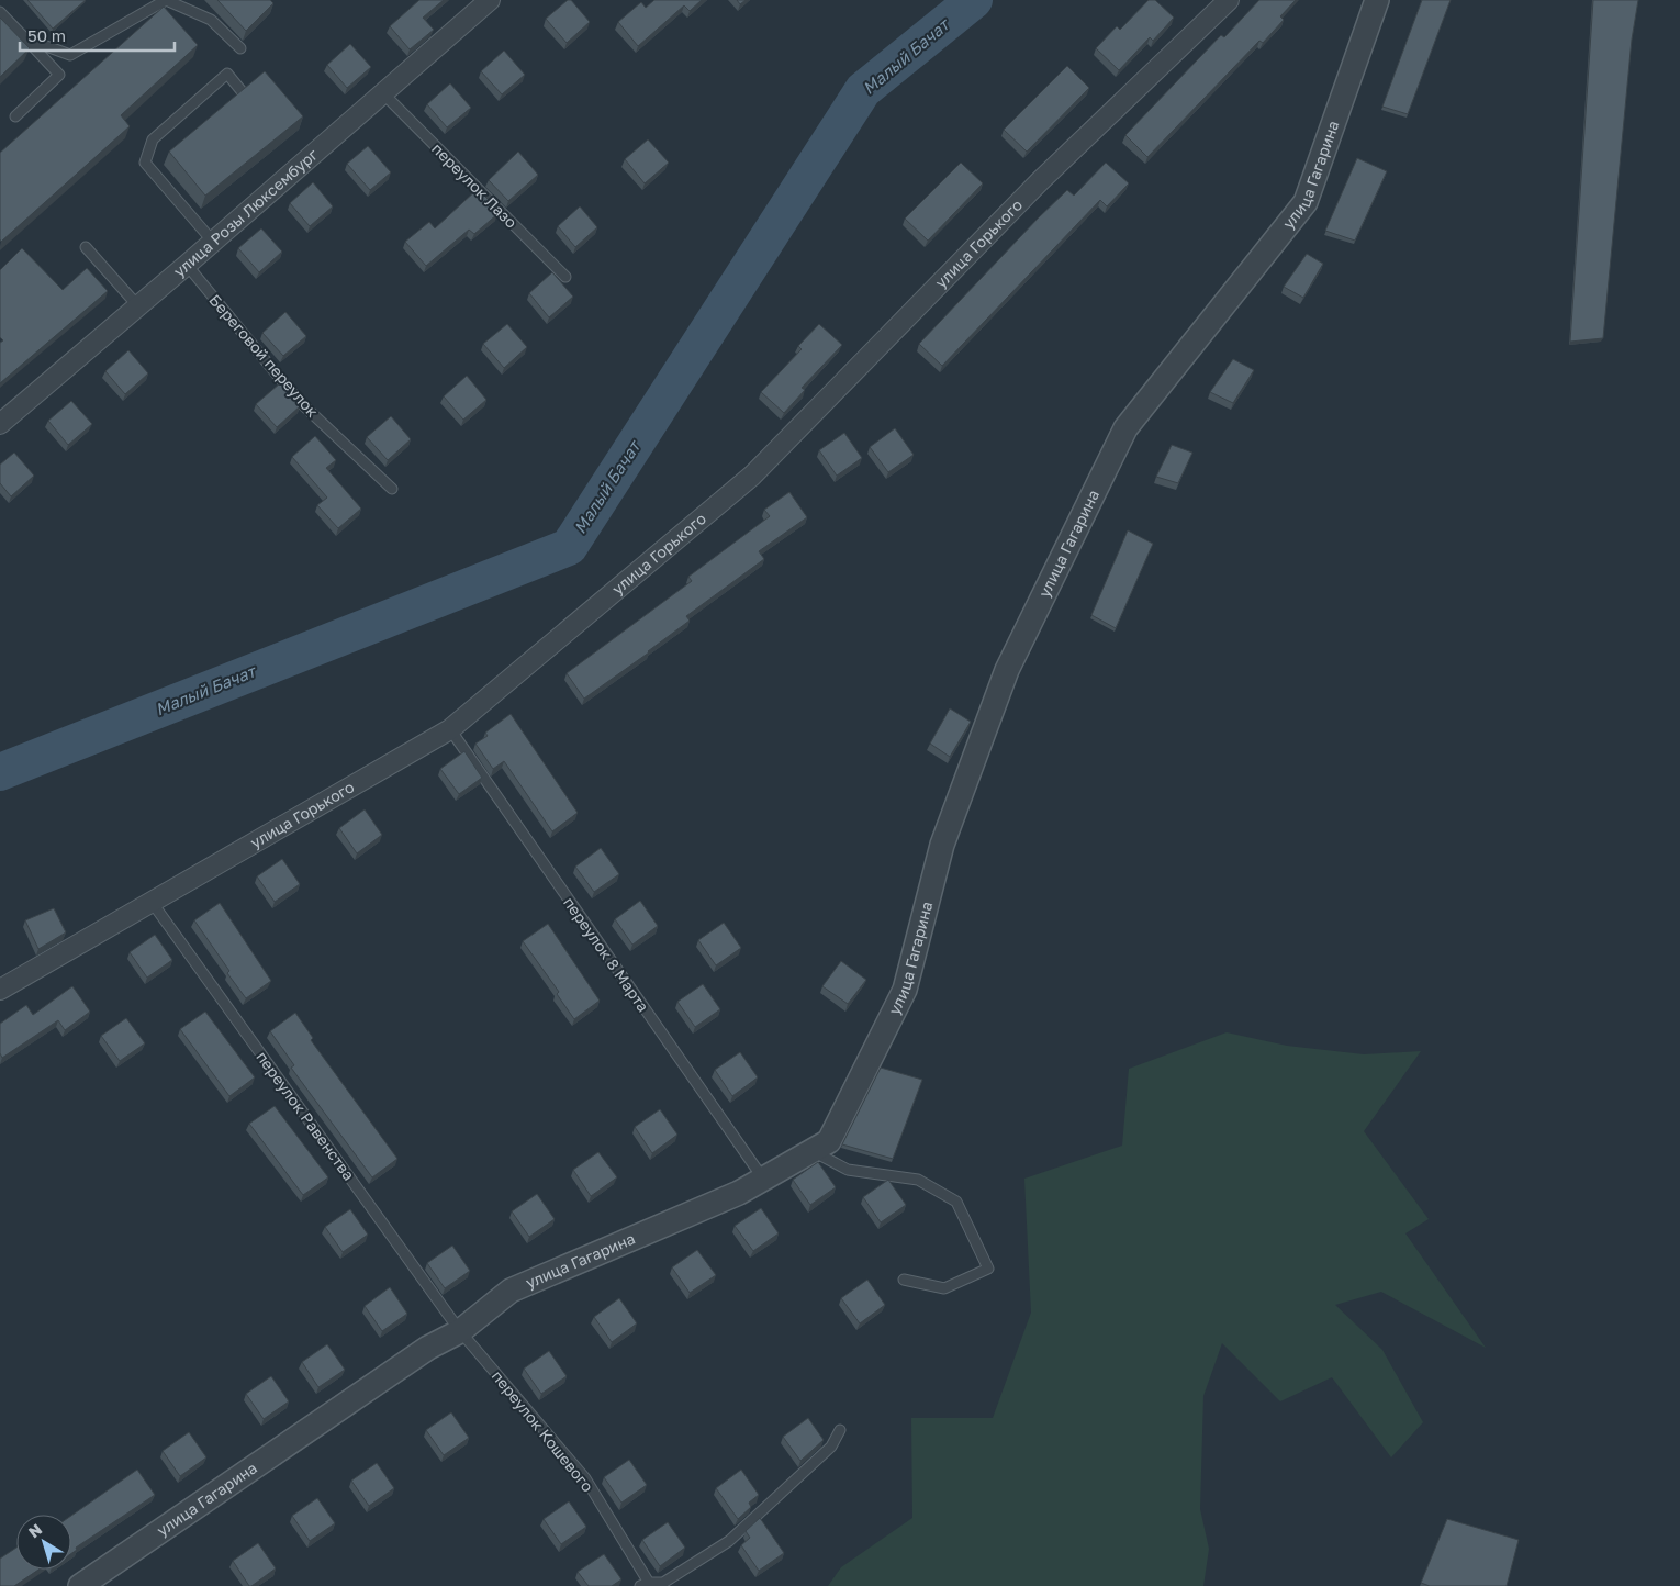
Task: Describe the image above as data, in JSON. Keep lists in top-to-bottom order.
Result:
{
  "streets": {
    "street": ["улица Гагарина", "улица Розы Люксембург", "улица Горького"],
    "lane": [
      "переулок Лазо",
      "Береговой переулок",
      "переулок 8 Марта",
      "переулок Равенства",
      "переулок Кошевого"
    ]
  },
  "crossings": [
    ["улица Гагарина", "переулок 8 Марта"],
    ["улица Гагарина", "переулок Равенства"],
    ["улица Гагарина", "переулок Кошевого"],
    ["переулок Лазо", "улица Розы Люксембург"],
    ["улица Розы Люксембург", "Береговой переулок"],
    ["улица Горького", "переулок 8 Марта"],
    ["улица Горького", "переулок Равенства"],
    ["переулок Равенства", "переулок Кошевого"]
  ],
  "water": ["Малый Бачат"],
  "scale_bar": "50 m",
  "north": "top left"
}
